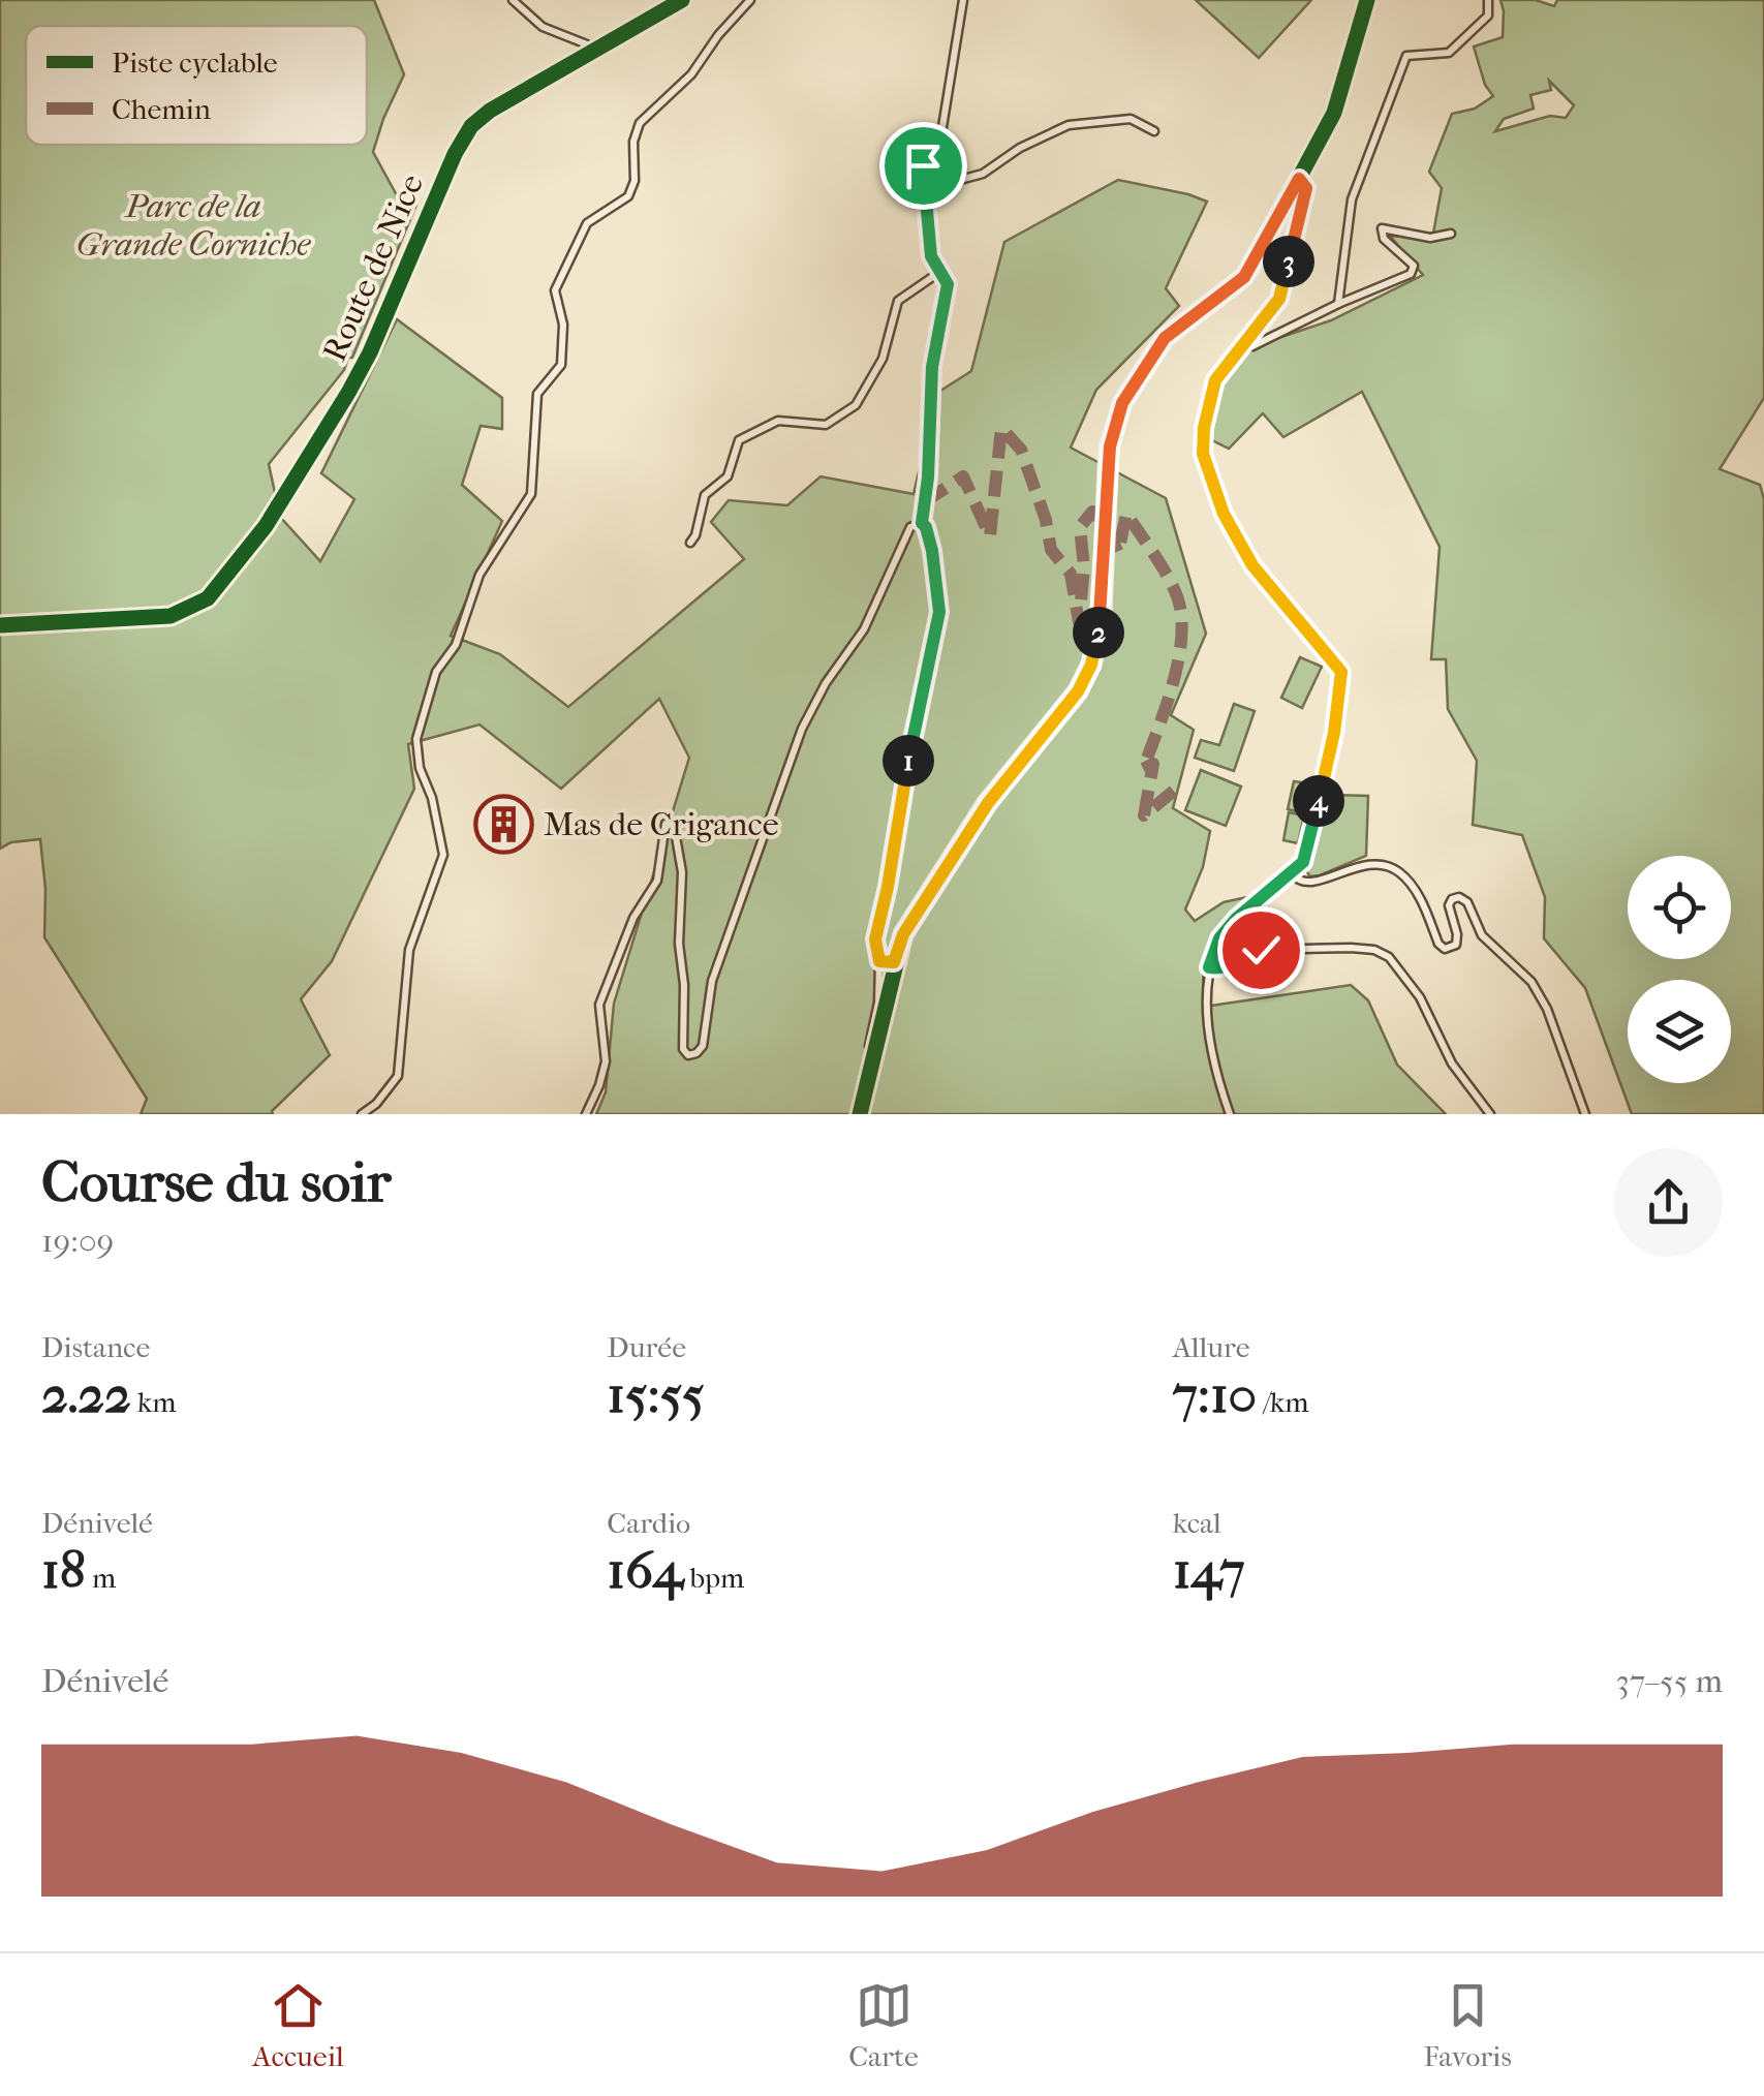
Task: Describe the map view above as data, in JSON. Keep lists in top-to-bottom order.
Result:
{
  "streets": {
    "street": ["Route de Nice"]
  },
  "parks": ["Parc de la Grande Corniche"],
  "places": {
    "building": ["Mas de Crigance"]
  },
  "legend": ["Piste cyclable", "Chemin"],
  "page": {
    "pins": [
      "3",
      "2",
      "1",
      "4"
    ],
    "heading": ["Course du soir", "19:09"],
    "stats": [
      ["Distance", "2.22 km"],
      ["Durée", "15:55"],
      ["Allure", "7:10 /km"],
      ["Dénivelé", "18 m"],
      ["Cardio", "164 bpm"],
      ["kcal", "147"]
    ],
    "chart": ["Dénivelé", "37–55 m"],
    "tabs": ["Accueil", "Carte", "Favoris"]
  }
}
